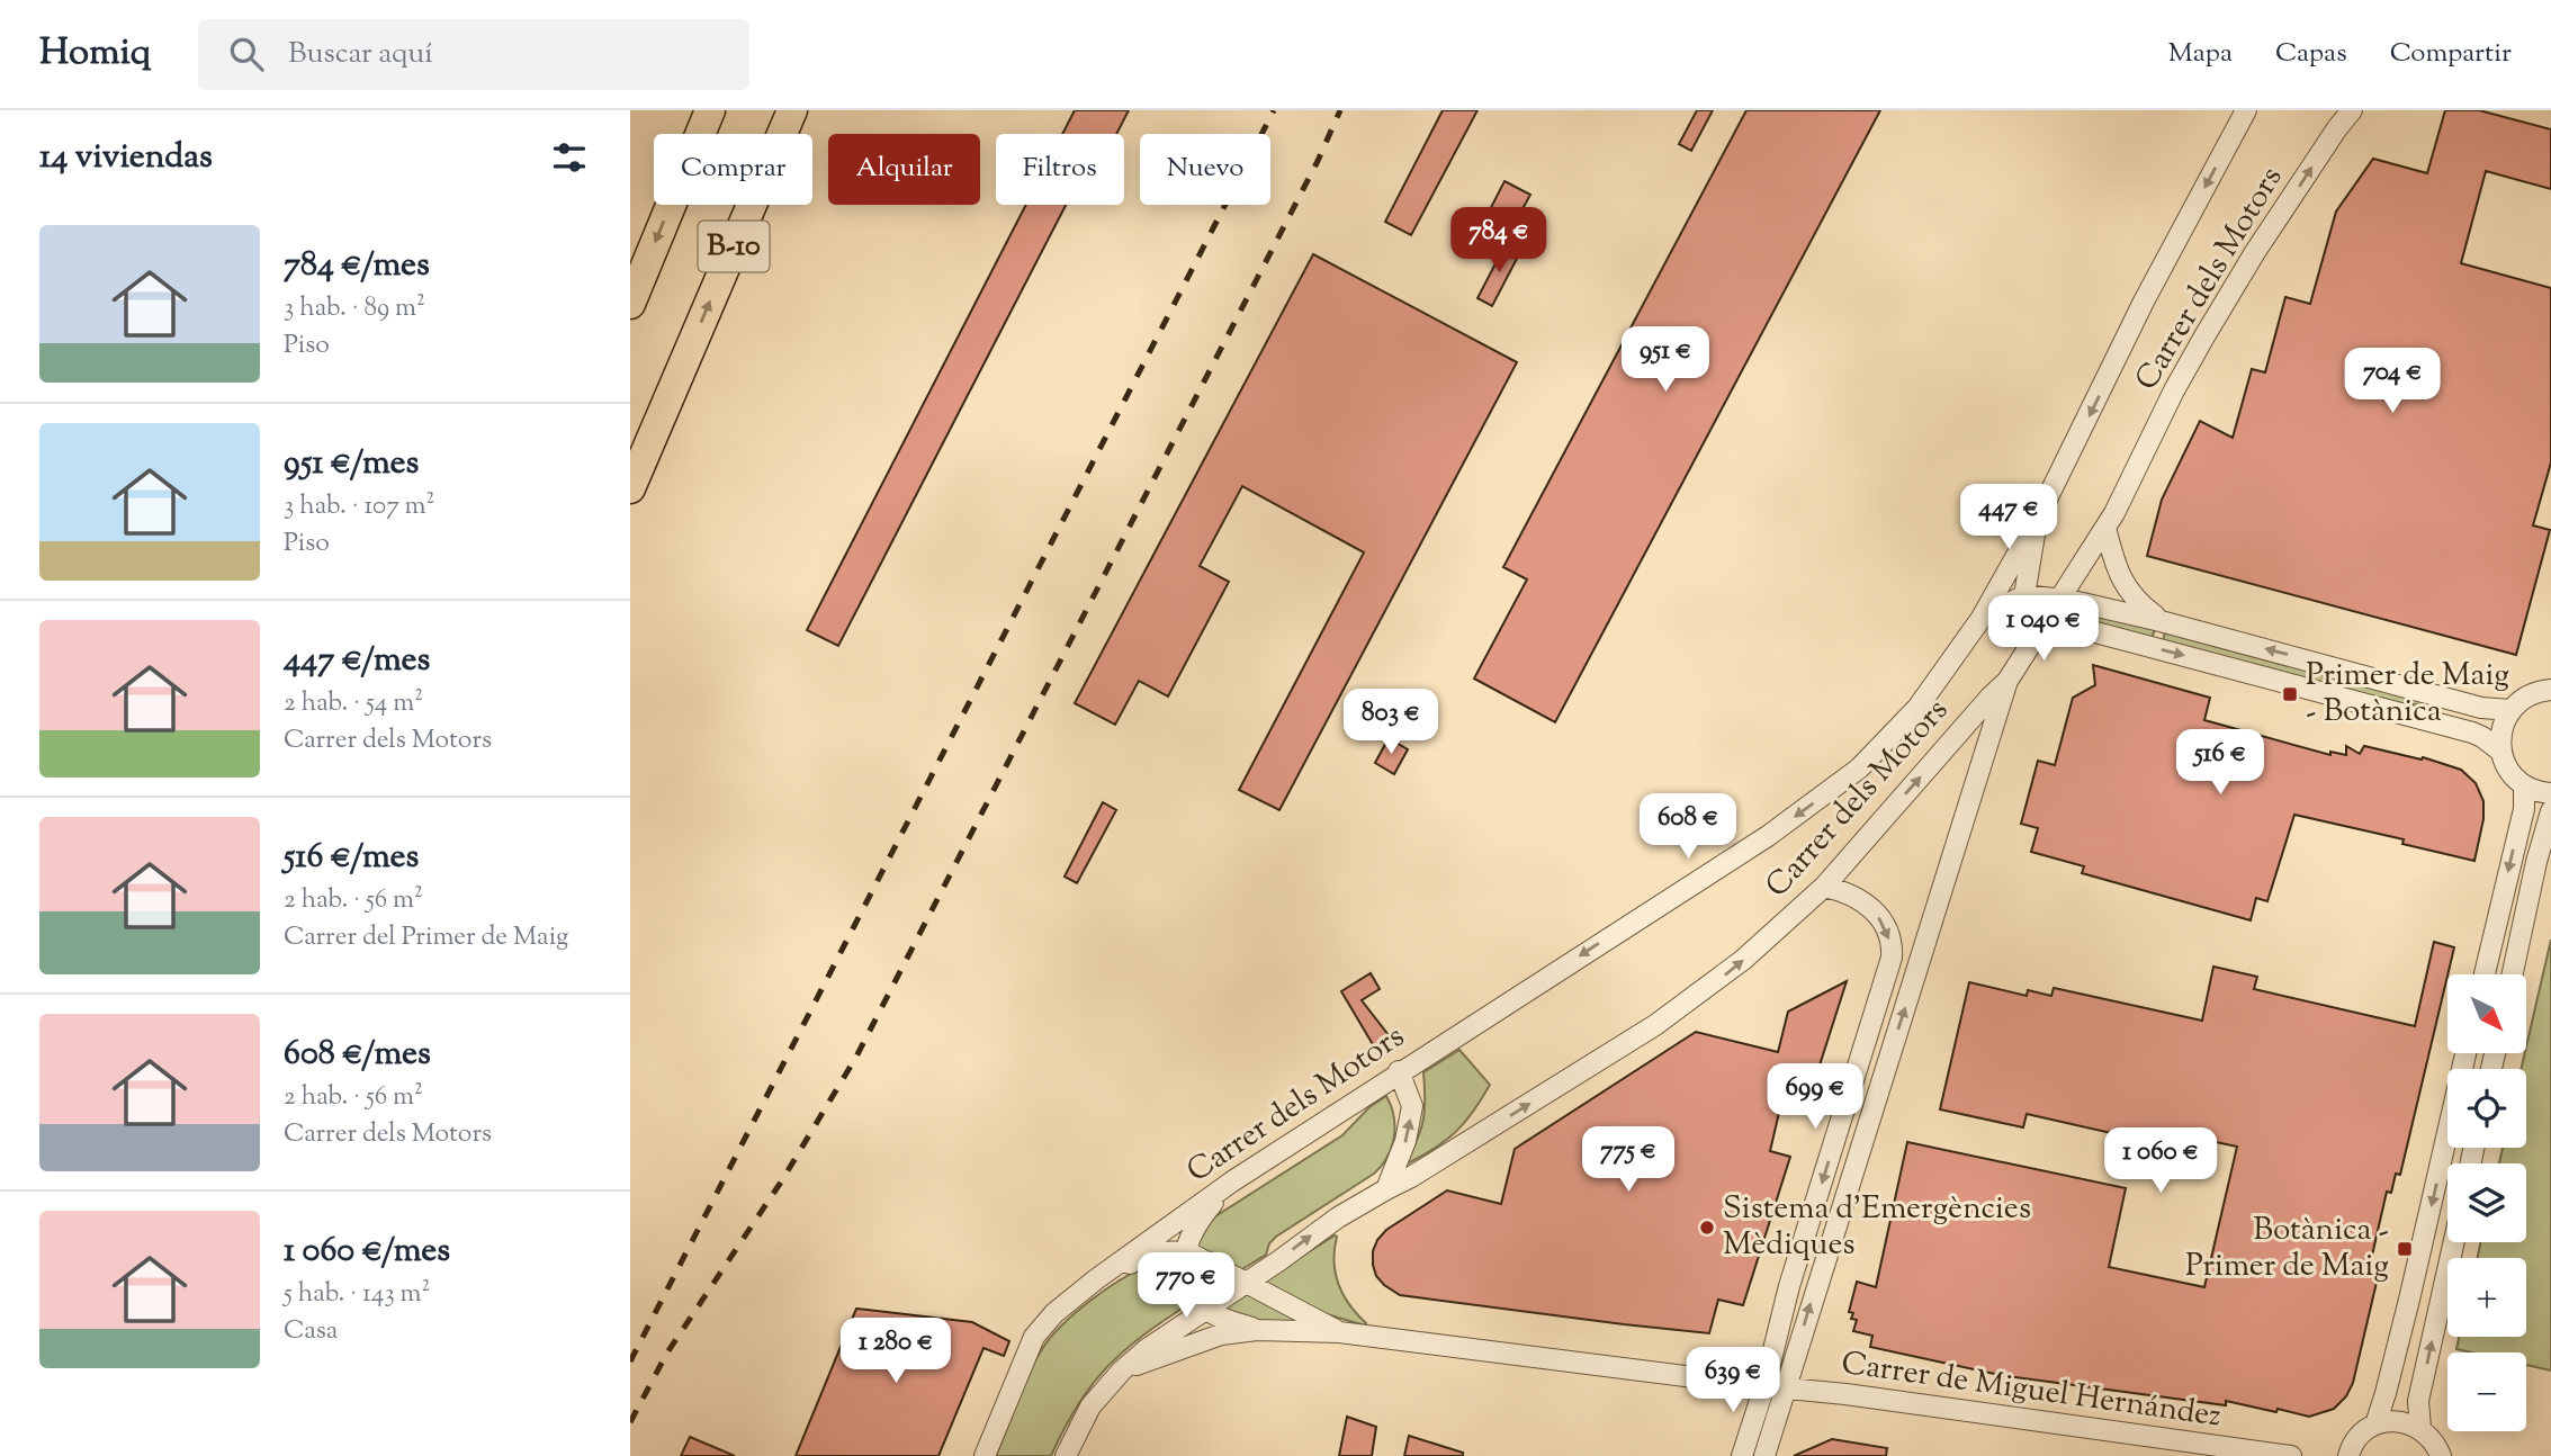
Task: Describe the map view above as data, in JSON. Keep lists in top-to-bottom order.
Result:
{
  "streets": {
    "highway": ["B-10"],
    "street": ["Carrer dels Motors", "Carrer de Miguel Hernández"]
  },
  "crossings": [
    ["Carrer dels Motors", "Carrer de Miguel Hernández"]
  ],
  "places": {
    "transit": ["Primer de Maig - Botànica", "Botànica - Primer de Maig"],
    "other": ["Sistema d'Emergències Mèdiques"]
  },
  "north": "bottom right",
  "page": {
    "header": "Homiq",
    "search": "Buscar aquí",
    "nav": ["Mapa", "Capas", "Compartir"],
    "heading": "14 viviendas",
    "chip": [
      "Comprar",
      "Alquilar",
      "Filtros",
      "Nuevo"
    ],
    "list": [
      {
        "name": "784 €/mes",
        "note": "3 hab. · 89 m² · Piso"
      },
      {
        "name": "951 €/mes",
        "note": "3 hab. · 107 m² · Piso"
      },
      {
        "name": "447 €/mes",
        "note": "2 hab. · 54 m² · Carrer dels Motors"
      },
      {
        "name": "516 €/mes",
        "note": "2 hab. · 56 m² · Carrer del Primer de Maig"
      },
      {
        "name": "608 €/mes",
        "note": "2 hab. · 56 m² · Carrer dels Motors"
      },
      {
        "name": "1 060 €/mes",
        "note": "5 hab. · 143 m² · Casa"
      }
    ],
    "price": [
      "784 €",
      "951 €",
      "704 €",
      "447 €",
      "1 040 €",
      "803 €",
      "516 €",
      "608 €",
      "699 €",
      "775 €",
      "1 060 €",
      "770 €",
      "1 280 €",
      "639 €"
    ],
    "map_buttons": ["+", "−"]
  }
}
